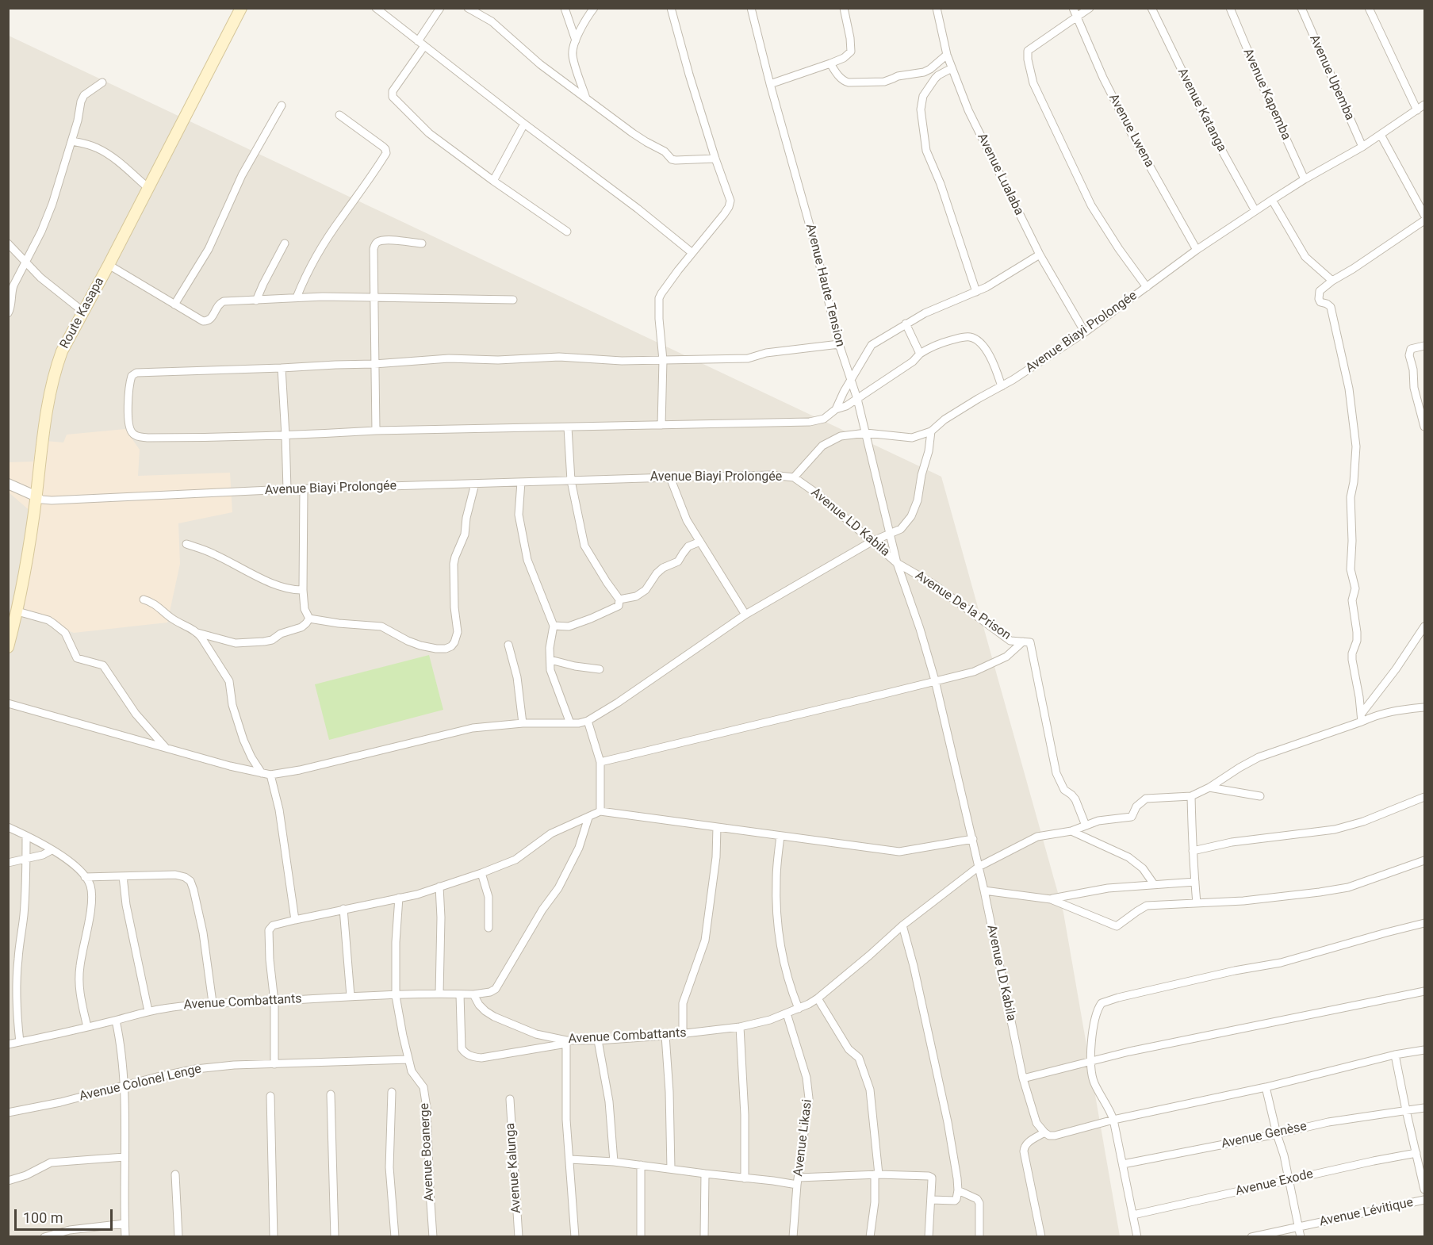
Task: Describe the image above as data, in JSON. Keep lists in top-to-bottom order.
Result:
{
  "streets": {
    "main road": ["Route Kasapa"],
    "street": [
      "Avenue Upemba",
      "Avenue Kapemba",
      "Avenue Katanga",
      "Avenue Lwena",
      "Avenue Lualaba",
      "Avenue Haute Tension",
      "Avenue Biayi Prolongée",
      "Avenue LD Kabila",
      "Avenue De la Prison",
      "Avenue Combattants",
      "Avenue Colonel Lenge",
      "Avenue Genèse",
      "Avenue Likasi",
      "Avenue Boanerge",
      "Avenue Kalunga",
      "Avenue Exode",
      "Avenue Lévitique"
    ]
  },
  "crossings": [
    ["Avenue Upemba", "Avenue Biayi Prolongée"],
    ["Avenue Kapemba", "Avenue Biayi Prolongée"],
    ["Avenue Katanga", "Avenue Biayi Prolongée"],
    ["Avenue Lwena", "Avenue Biayi Prolongée"],
    ["Avenue Lualaba", "Avenue Biayi Prolongée"],
    ["Avenue Haute Tension", "Avenue Biayi Prolongée"],
    ["Avenue Haute Tension", "Avenue LD Kabila"],
    ["Avenue Haute Tension", "Avenue De la Prison"],
    ["Route Kasapa", "Avenue Biayi Prolongée"],
    ["Avenue Biayi Prolongée", "Avenue LD Kabila"],
    ["Avenue LD Kabila", "Avenue De la Prison"],
    ["Avenue LD Kabila", "Avenue Combattants"],
    ["Avenue Combattants", "Avenue Likasi"],
    ["Avenue Combattants", "Avenue Boanerge"],
    ["Avenue Colonel Lenge", "Avenue Boanerge"]
  ],
  "scale_bar": "100 m"
}
